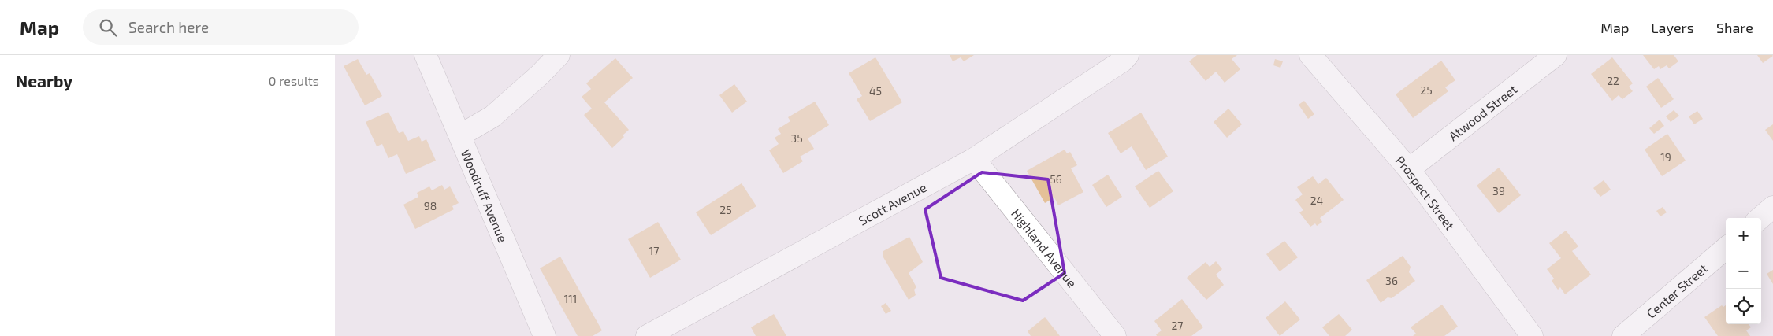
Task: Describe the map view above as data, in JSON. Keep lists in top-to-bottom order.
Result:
{
  "streets": {
    "street": [
      "Atwood Street",
      "Prospect Street",
      "Woodruff Avenue",
      "Scott Avenue",
      "Highland Avenue",
      "Center Street"
    ]
  },
  "crossings": [
    ["Atwood Street", "Prospect Street"],
    ["Scott Avenue", "Highland Avenue"]
  ],
  "house_numbers": [
    "22",
    "25",
    "45",
    "35",
    "19",
    "56",
    "39",
    "24",
    "98",
    "25",
    "17",
    "36",
    "111",
    "27"
  ],
  "page": {
    "header": "Map",
    "search": "Search here",
    "nav": ["Map", "Layers", "Share"],
    "heading": ["Nearby", "0 results"],
    "map_buttons": ["+", "−"]
  }
}
